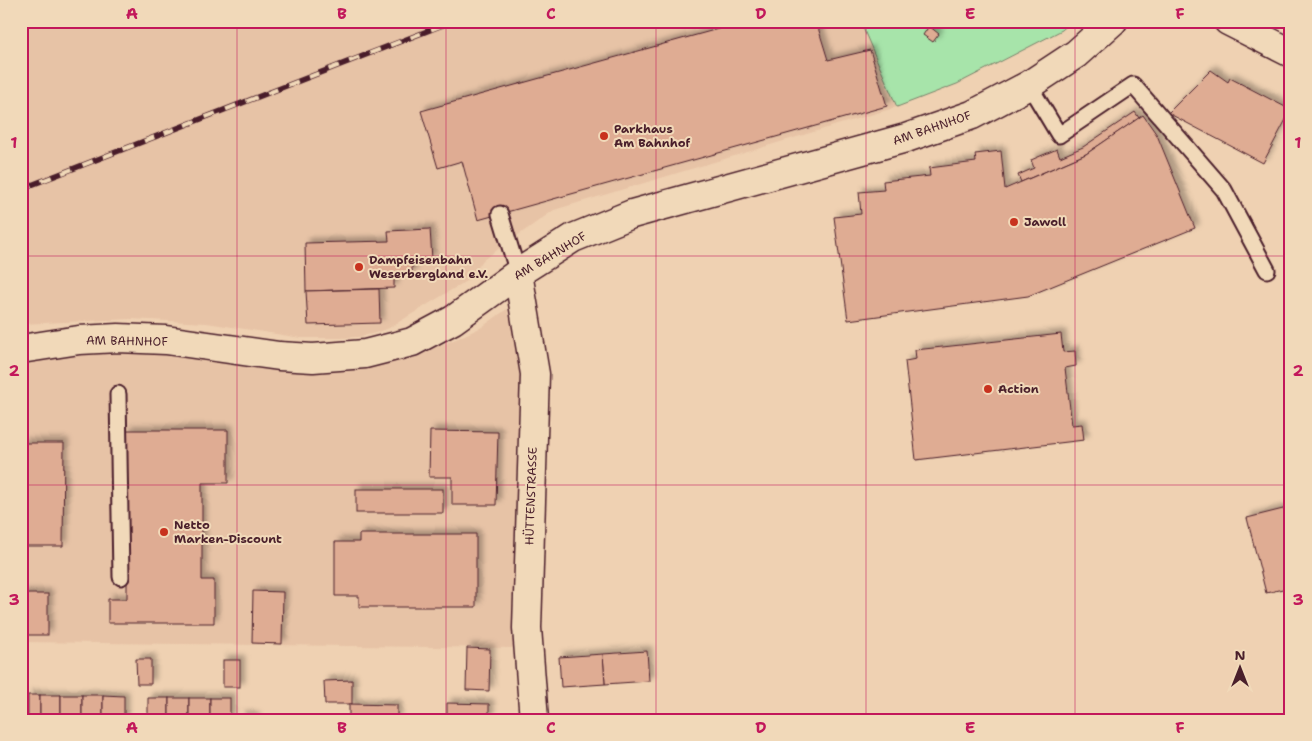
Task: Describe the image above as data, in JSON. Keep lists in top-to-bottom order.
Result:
{
  "streets": {
    "street": ["AM BAHNHOF", "HÜTTENSTRASSE"]
  },
  "crossings": [
    ["AM BAHNHOF", "HÜTTENSTRASSE"]
  ],
  "places": [
    "Parkhaus Am Bahnhof",
    "Jawoll",
    "Dampfeisenbahn Weserbergland e.V.",
    "Action",
    "Netto Marken-Discount"
  ],
  "north": "top",
  "grid": {
    "columns": [
      "A",
      "B",
      "C",
      "D",
      "E",
      "F"
    ],
    "rows": ["1", "2", "3"]
  }
}
